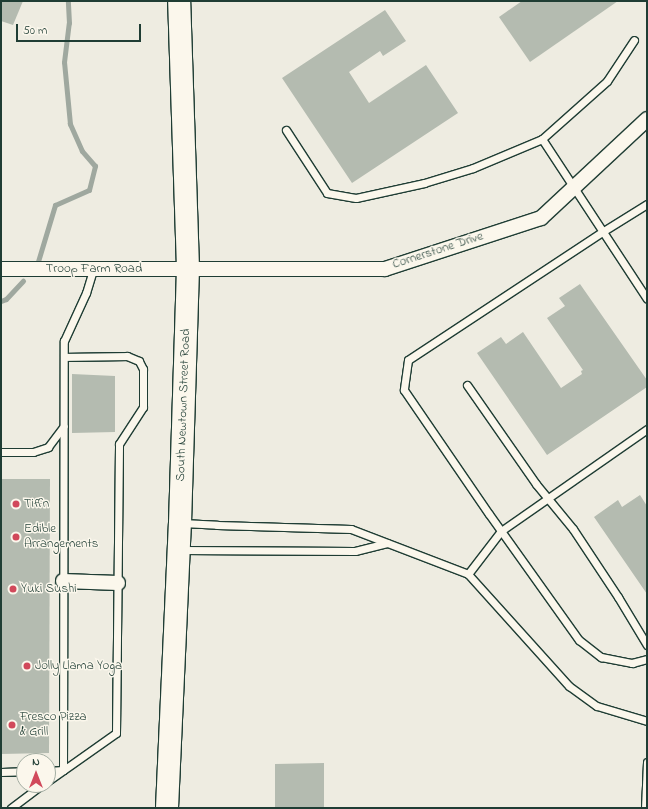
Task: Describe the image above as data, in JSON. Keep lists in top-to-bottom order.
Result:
{
  "streets": {
    "main road": ["South Newtown Street Road"],
    "street": ["Cornerstone Drive", "Troop Farm Road"]
  },
  "crossings": [
    ["Cornerstone Drive", "Troop Farm Road"],
    ["Cornerstone Drive", "South Newtown Street Road"],
    ["Troop Farm Road", "South Newtown Street Road"]
  ],
  "places": [
    "Tiffn",
    "Edible Arrangements",
    "Yuki Sushi",
    "Jolly Llama Yoga",
    "Fresco Pizza & Grill"
  ],
  "scale_bar": "50 m",
  "north": "top"
}
